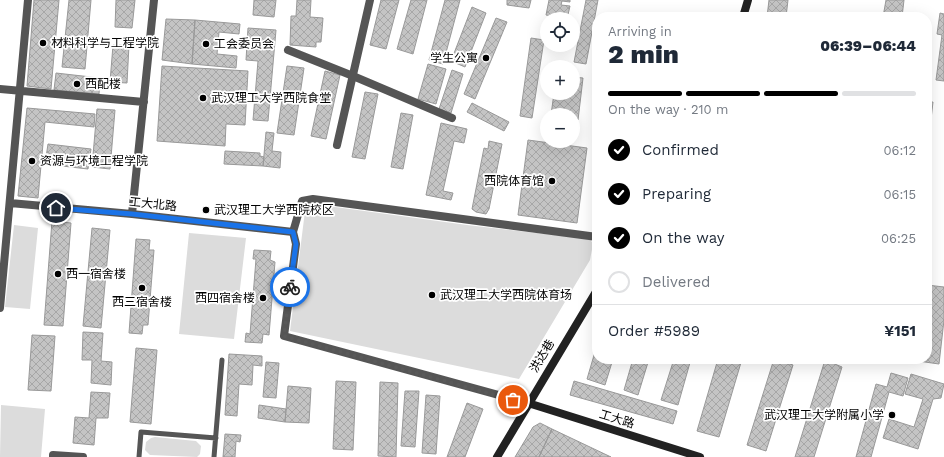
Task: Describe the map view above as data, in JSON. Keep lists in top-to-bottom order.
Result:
{
  "streets": {
    "street": ["工大北路", "洪达巷", "工大路"]
  },
  "crossings": [
    ["洪达巷", "工大路"]
  ],
  "places": [
    "材料科学与工程学院",
    "工会委员会",
    "学生公寓",
    "西配楼",
    "武汉理工大学西院食堂",
    "资源与环境工程学院",
    "西院体育馆",
    "武汉理工大学西院校区",
    "西一宿舍楼",
    "西三宿舍楼",
    "武汉理工大学西院体育场",
    "西四宿舍楼",
    "武汉理工大学附属小学"
  ],
  "page": {
    "map_buttons": ["+", "−"],
    "heading": ["2 min", "Arriving in", "06:39–06:44"],
    "panel": ["Order #5989", "¥151"],
    "bar": "On the way · 210 m",
    "list": [
      ["Confirmed", "06:12"],
      ["Preparing", "06:15"],
      ["On the way", "06:25"],
      "Delivered"
    ]
  }
}
